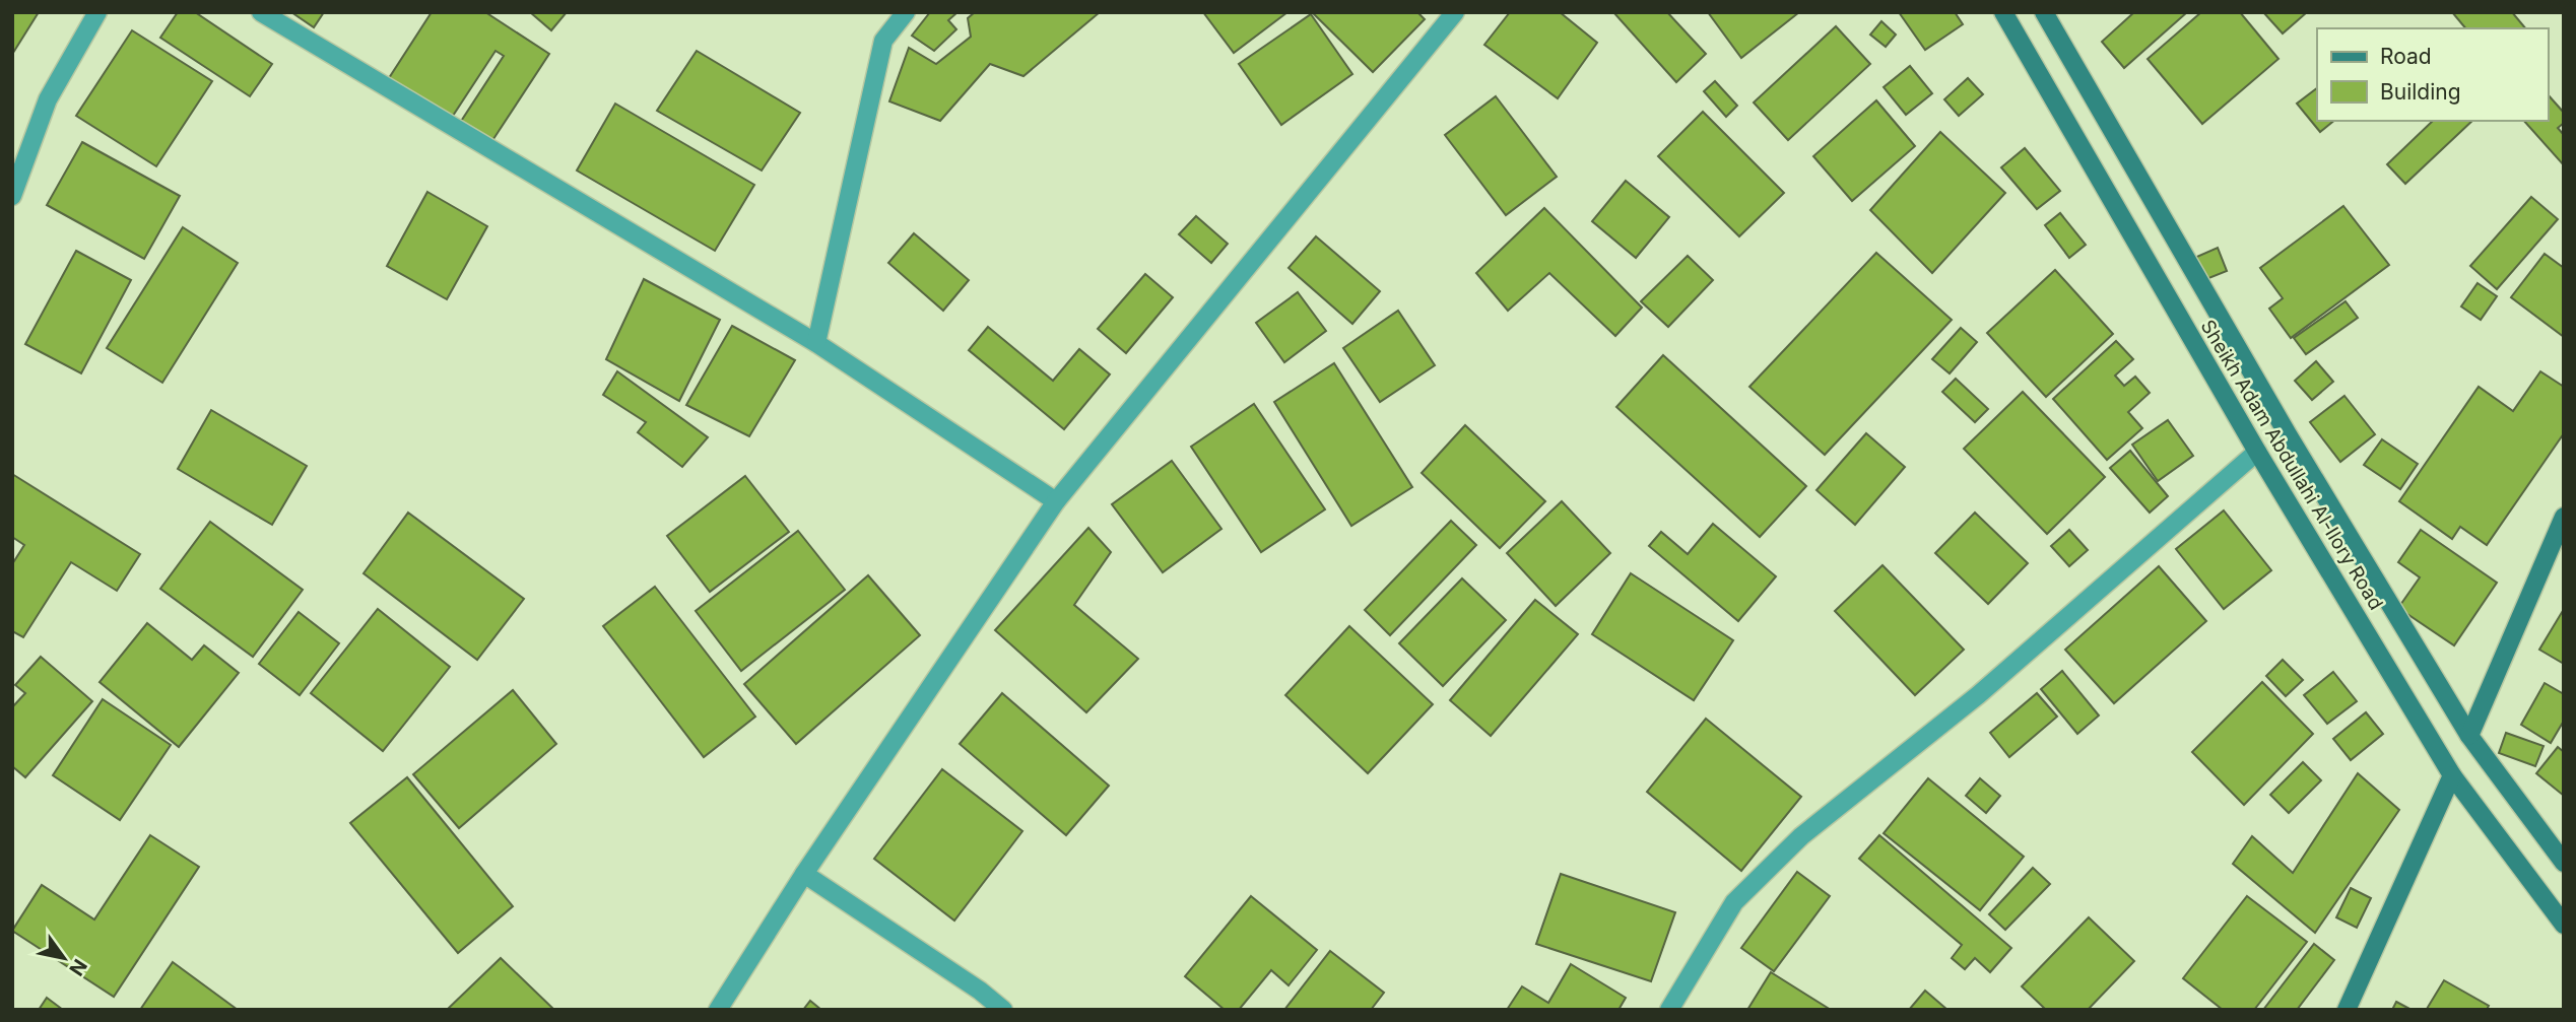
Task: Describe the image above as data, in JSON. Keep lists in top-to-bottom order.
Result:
{
  "streets": {
    "street": ["Sheikh Adam Abdullahi Al-Ilory Road"]
  },
  "legend": ["Road", "Building"],
  "north": "bottom right"
}
